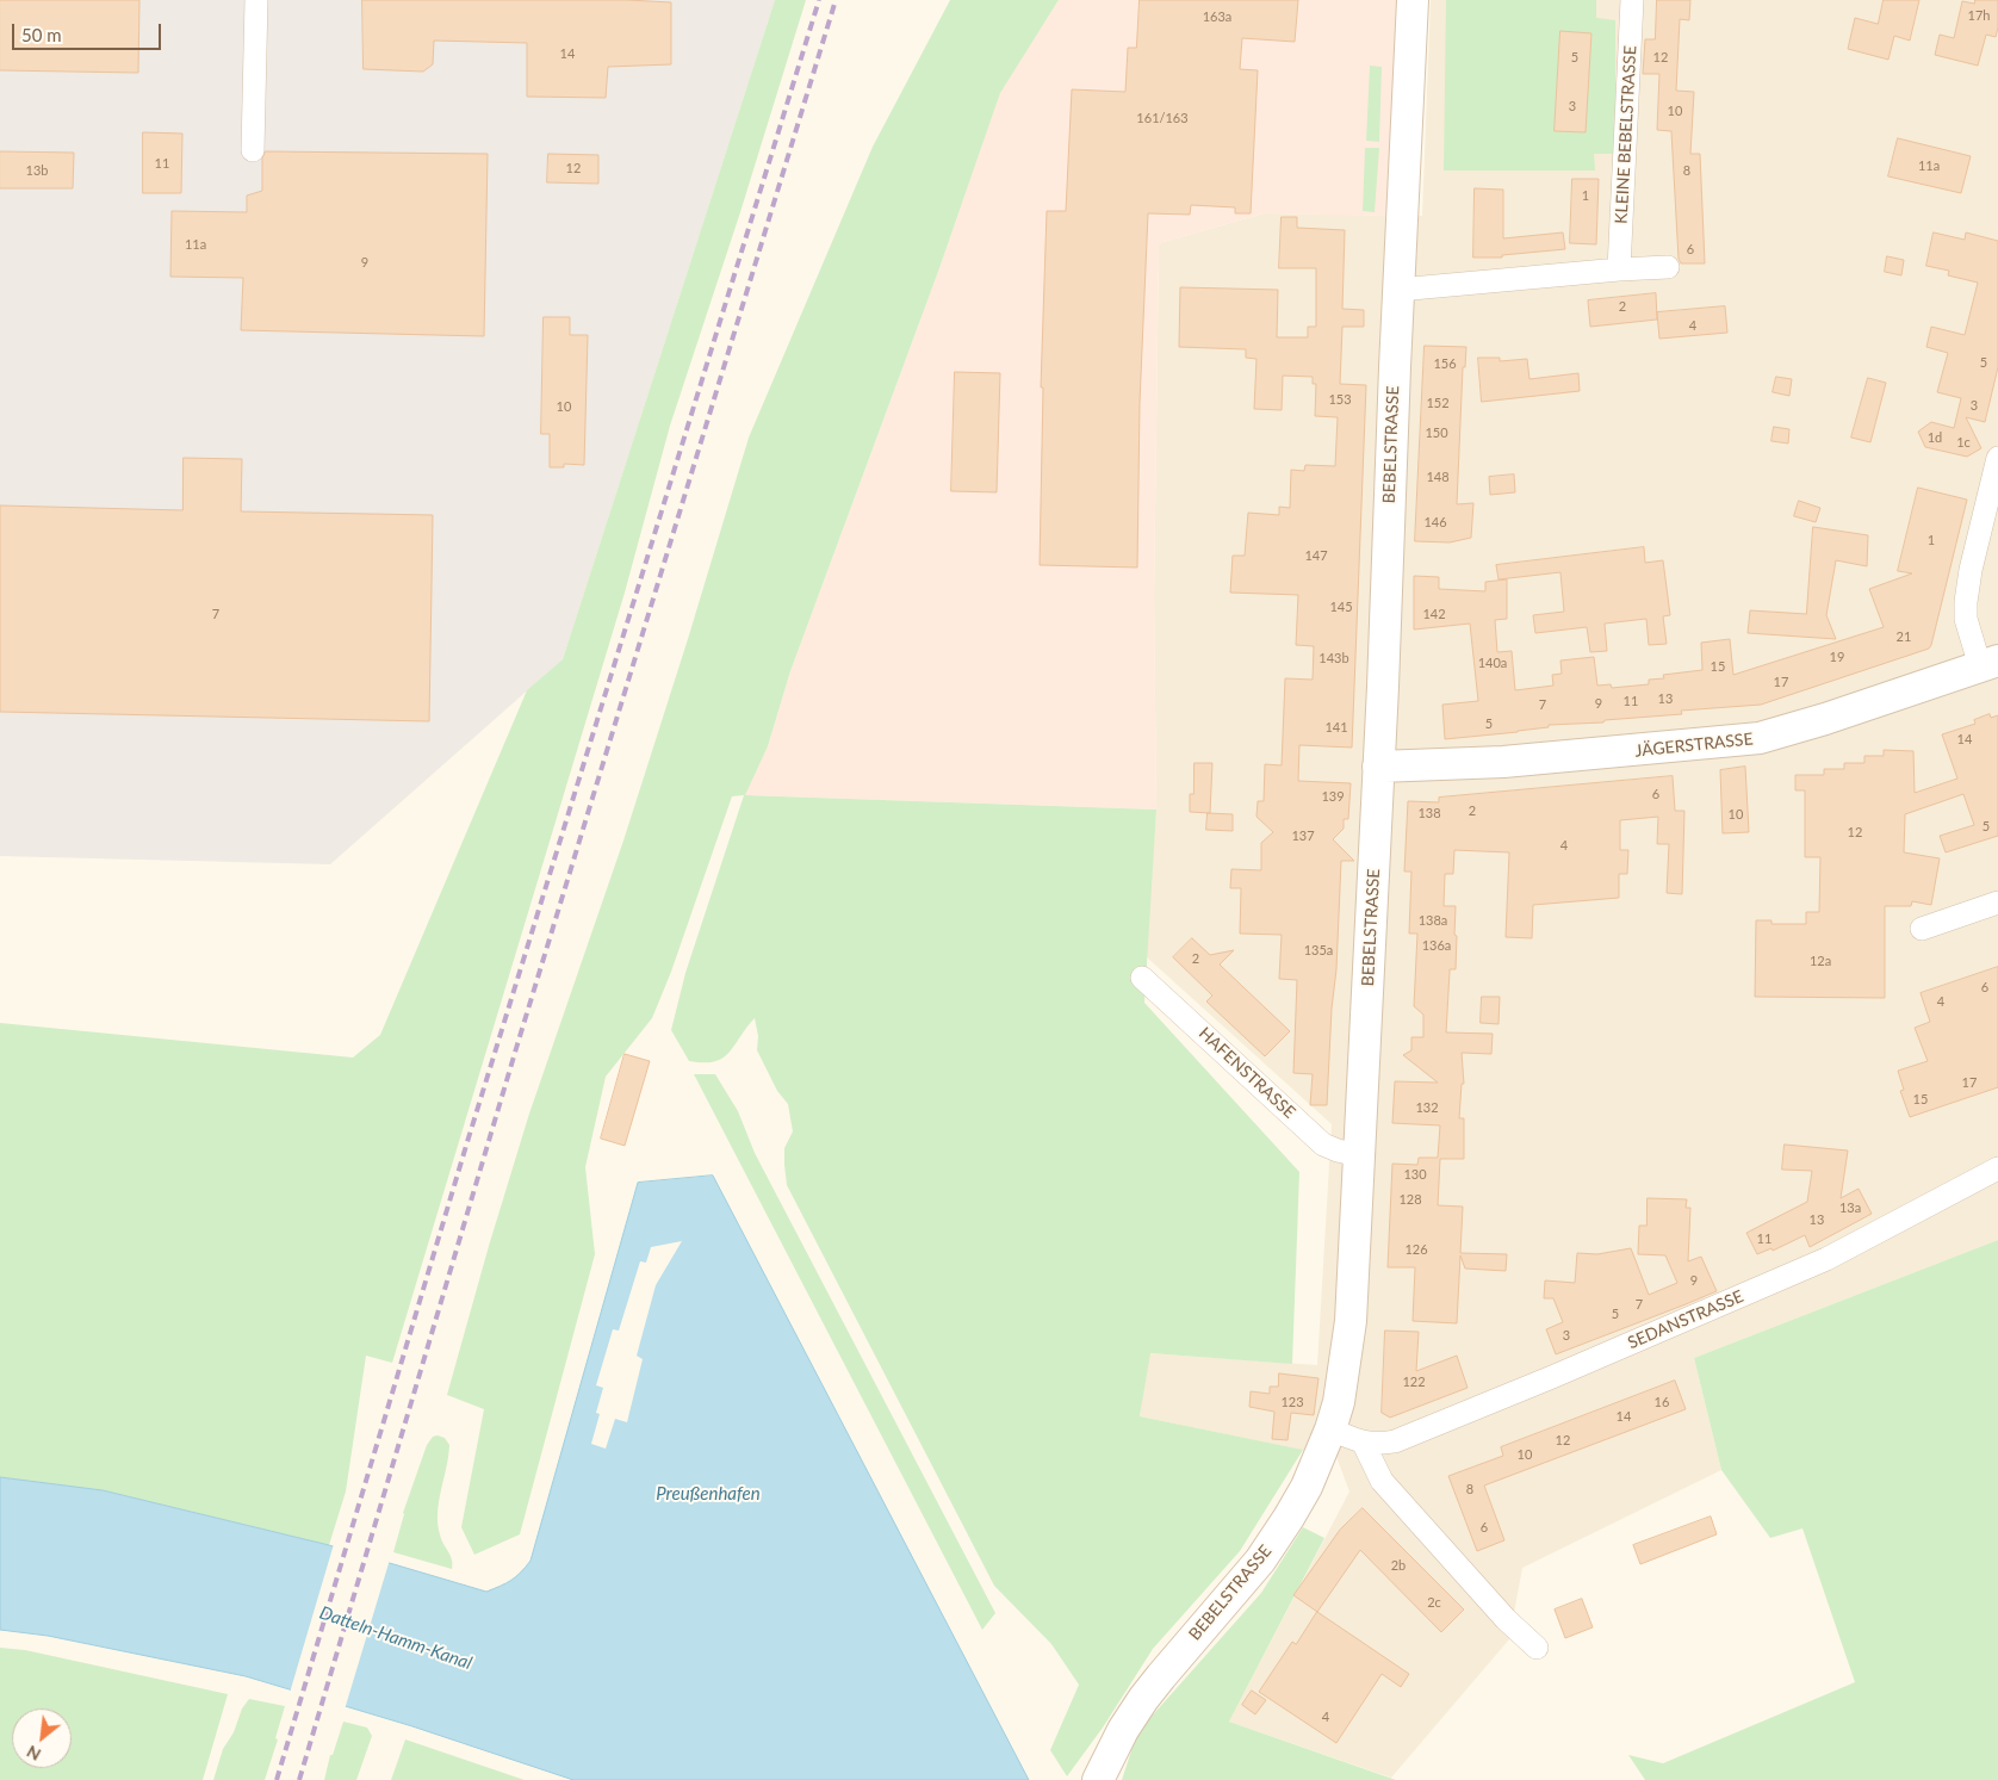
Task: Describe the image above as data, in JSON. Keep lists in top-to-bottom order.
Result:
{
  "streets": {
    "main road": ["BEBELSTRASSE", "JÄGERSTRASSE"],
    "street": ["KLEINE BEBELSTRASSE", "HAFENSTRASSE", "SEDANSTRASSE"]
  },
  "crossings": [
    ["BEBELSTRASSE", "JÄGERSTRASSE"],
    ["BEBELSTRASSE", "HAFENSTRASSE"],
    ["BEBELSTRASSE", "SEDANSTRASSE"]
  ],
  "water": ["Preußenhafen", "Datteln-Hamm-Kanal"],
  "house_numbers": [
    "17h",
    "163a",
    "14",
    "5",
    "12",
    "3",
    "10",
    "161/163",
    "11",
    "11a",
    "12",
    "13b",
    "8",
    "1",
    "11a",
    "6",
    "9",
    "2",
    "4",
    "5",
    "156",
    "153",
    "152",
    "3",
    "10",
    "150",
    "1d",
    "1c",
    "148",
    "146",
    "1",
    "147",
    "145",
    "7",
    "142",
    "21",
    "19",
    "143b",
    "140a",
    "15",
    "17",
    "13",
    "11",
    "9",
    "7",
    "5",
    "141",
    "14",
    "6",
    "139",
    "2",
    "138",
    "10",
    "5",
    "12",
    "137",
    "4",
    "138a",
    "136a",
    "135a",
    "2",
    "12a",
    "6",
    "4",
    "17",
    "15",
    "132",
    "130",
    "128",
    "13a",
    "13",
    "11",
    "126",
    "9",
    "7",
    "5",
    "3",
    "122",
    "123",
    "16",
    "14",
    "12",
    "10",
    "8",
    "6",
    "2b",
    "2c",
    "4"
  ],
  "scale_bar": "50 m",
  "north": "bottom left"
}
